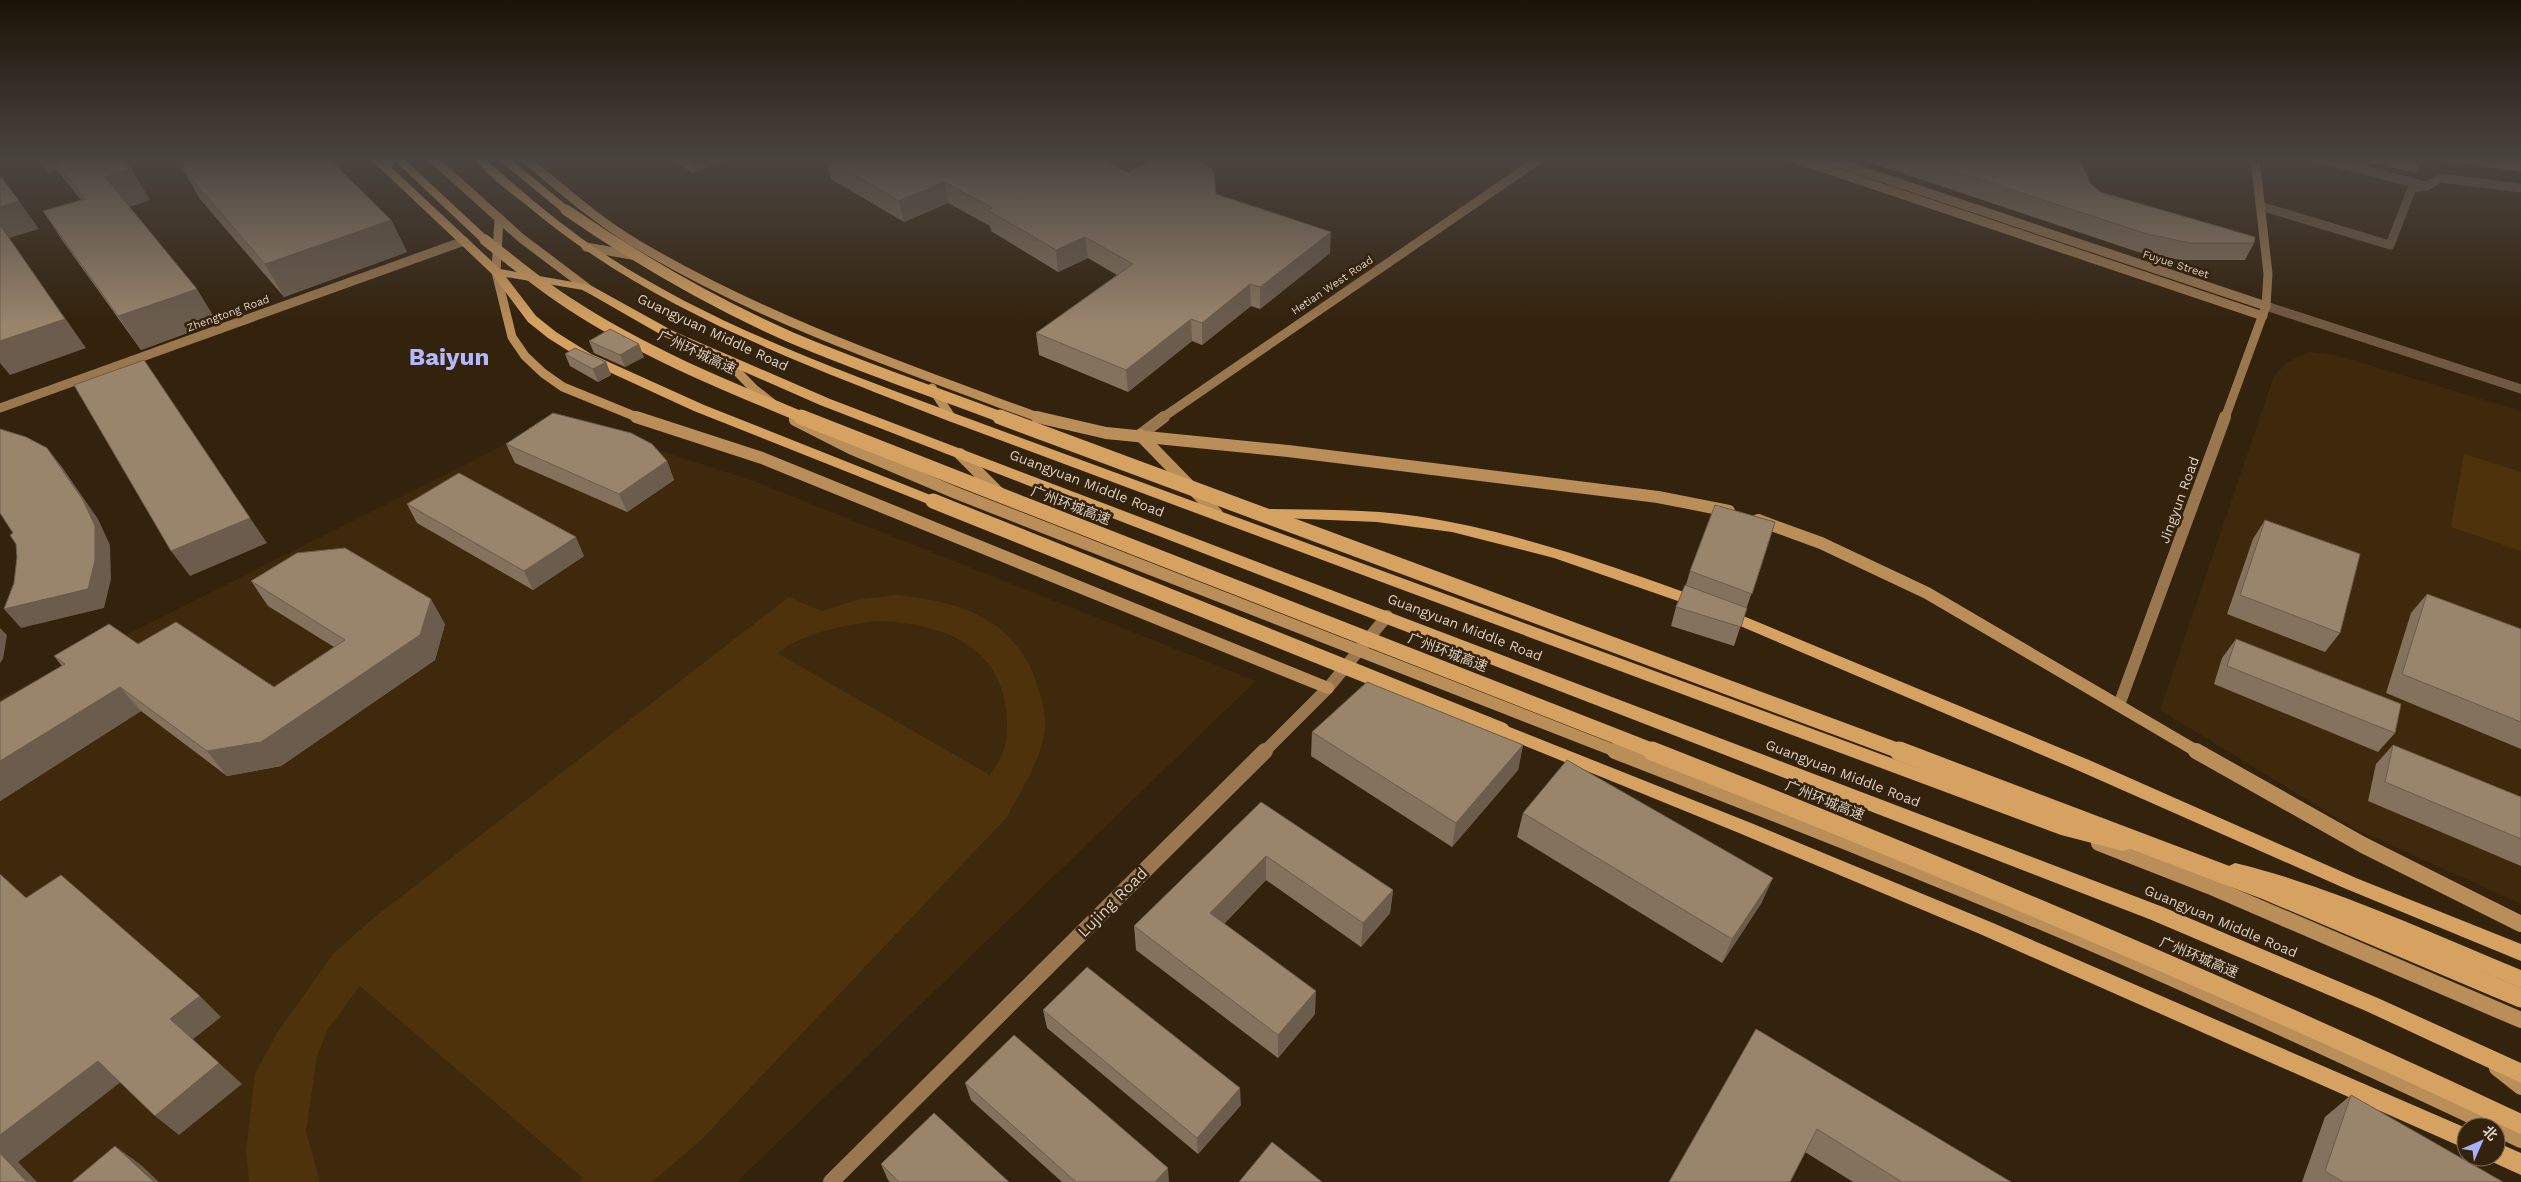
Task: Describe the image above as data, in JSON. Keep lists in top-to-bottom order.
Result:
{
  "streets": {
    "highway": ["Guangyuan Middle Road", "广州环城高速"],
    "street": [
      "Fuyue Street",
      "Hetian West Road",
      "Zhengtong Road",
      "Jingyun Road",
      "Lujing Road"
    ]
  },
  "crossings": [
    ["Fuyue Street", "Jingyun Road"],
    ["Guangyuan Middle Road", "Lujing Road"]
  ],
  "districts": ["Baiyun"],
  "north": "top right"
}
